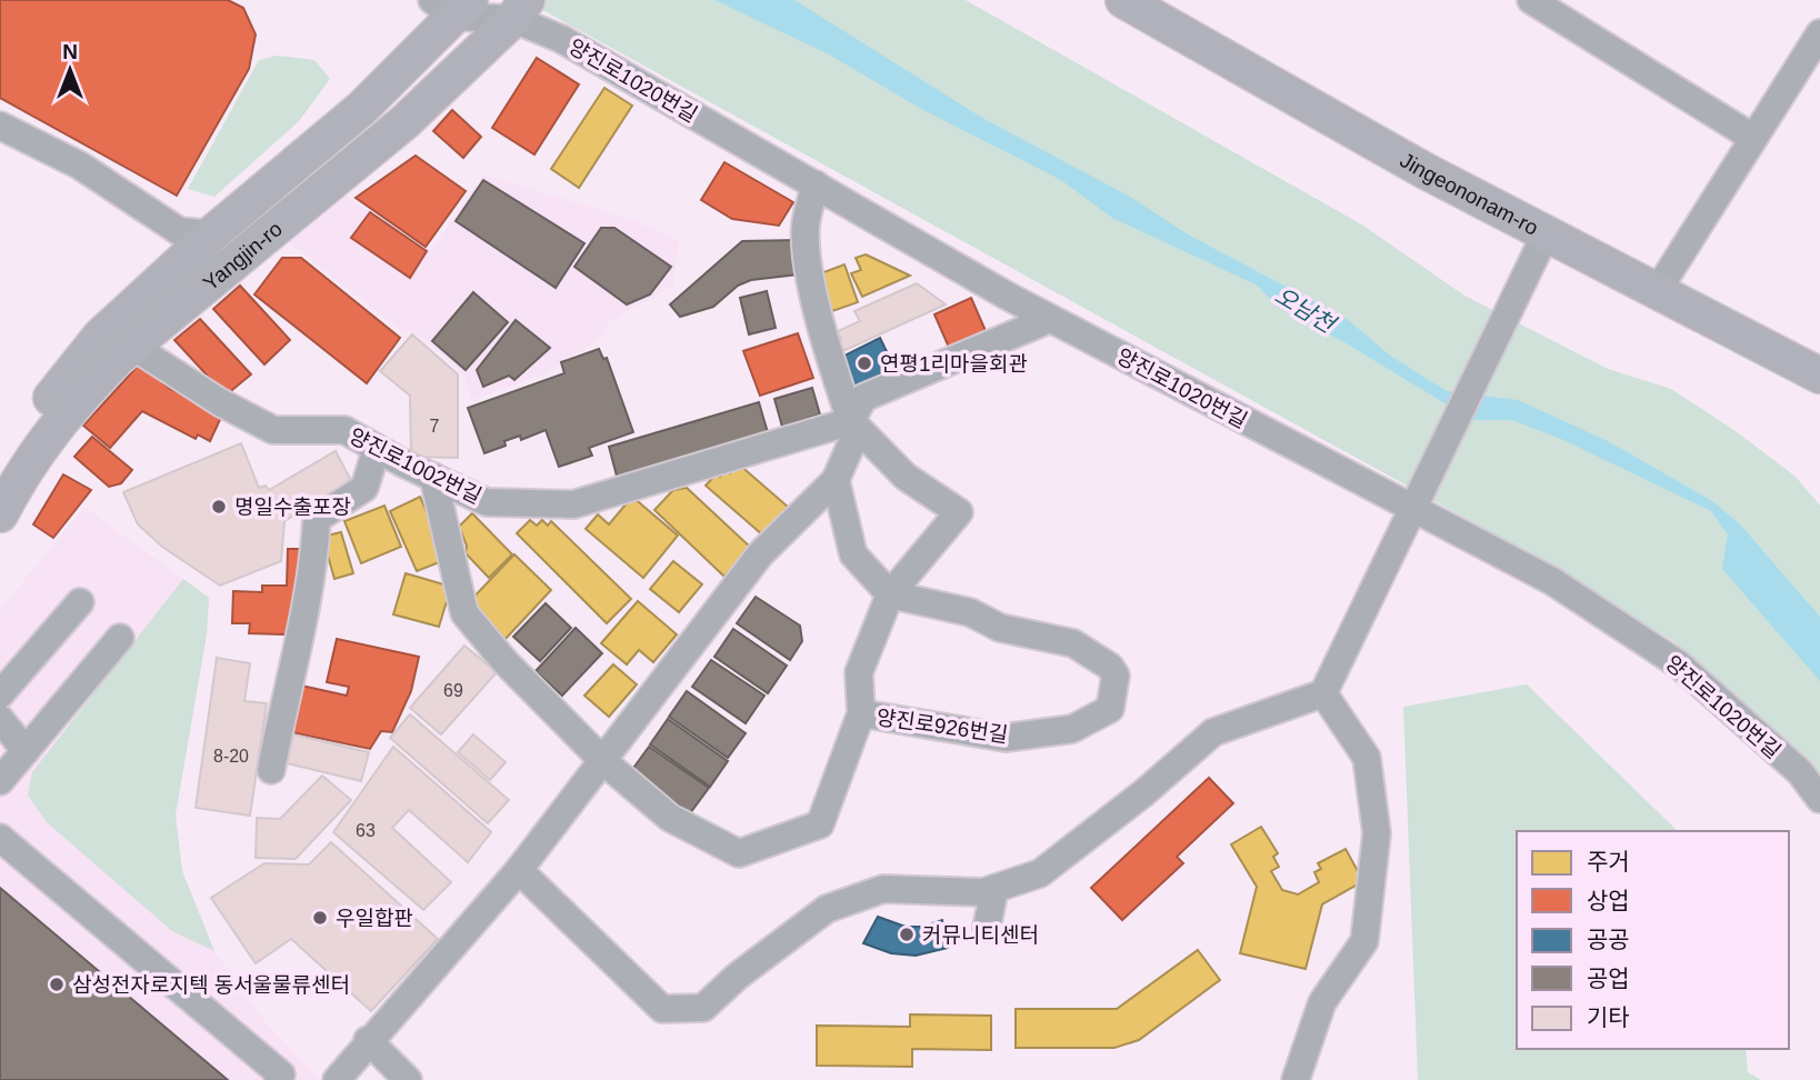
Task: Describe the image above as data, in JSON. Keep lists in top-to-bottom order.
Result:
{
  "streets": {
    "main road": ["Jingeononam-ro", "Yangjin-ro"],
    "street": ["양진로1020번길", "양진로1002번길", "양진로926번길"]
  },
  "crossings": [
    ["양진로1020번길", "Yangjin-ro"],
    ["Yangjin-ro", "양진로1002번길"],
    ["양진로1002번길", "양진로926번길"]
  ],
  "water": ["오남천"],
  "places": [
    "연평1리마을회관",
    "명일수출포장",
    "우일합판",
    "커뮤니티센터",
    "삼성전자로지텍 동서울물류센터"
  ],
  "house_numbers": [
    "7",
    "69",
    "8-20",
    "63"
  ],
  "legend": [
    "주거",
    "상업",
    "공공",
    "공업",
    "기타"
  ],
  "north": "top"
}
